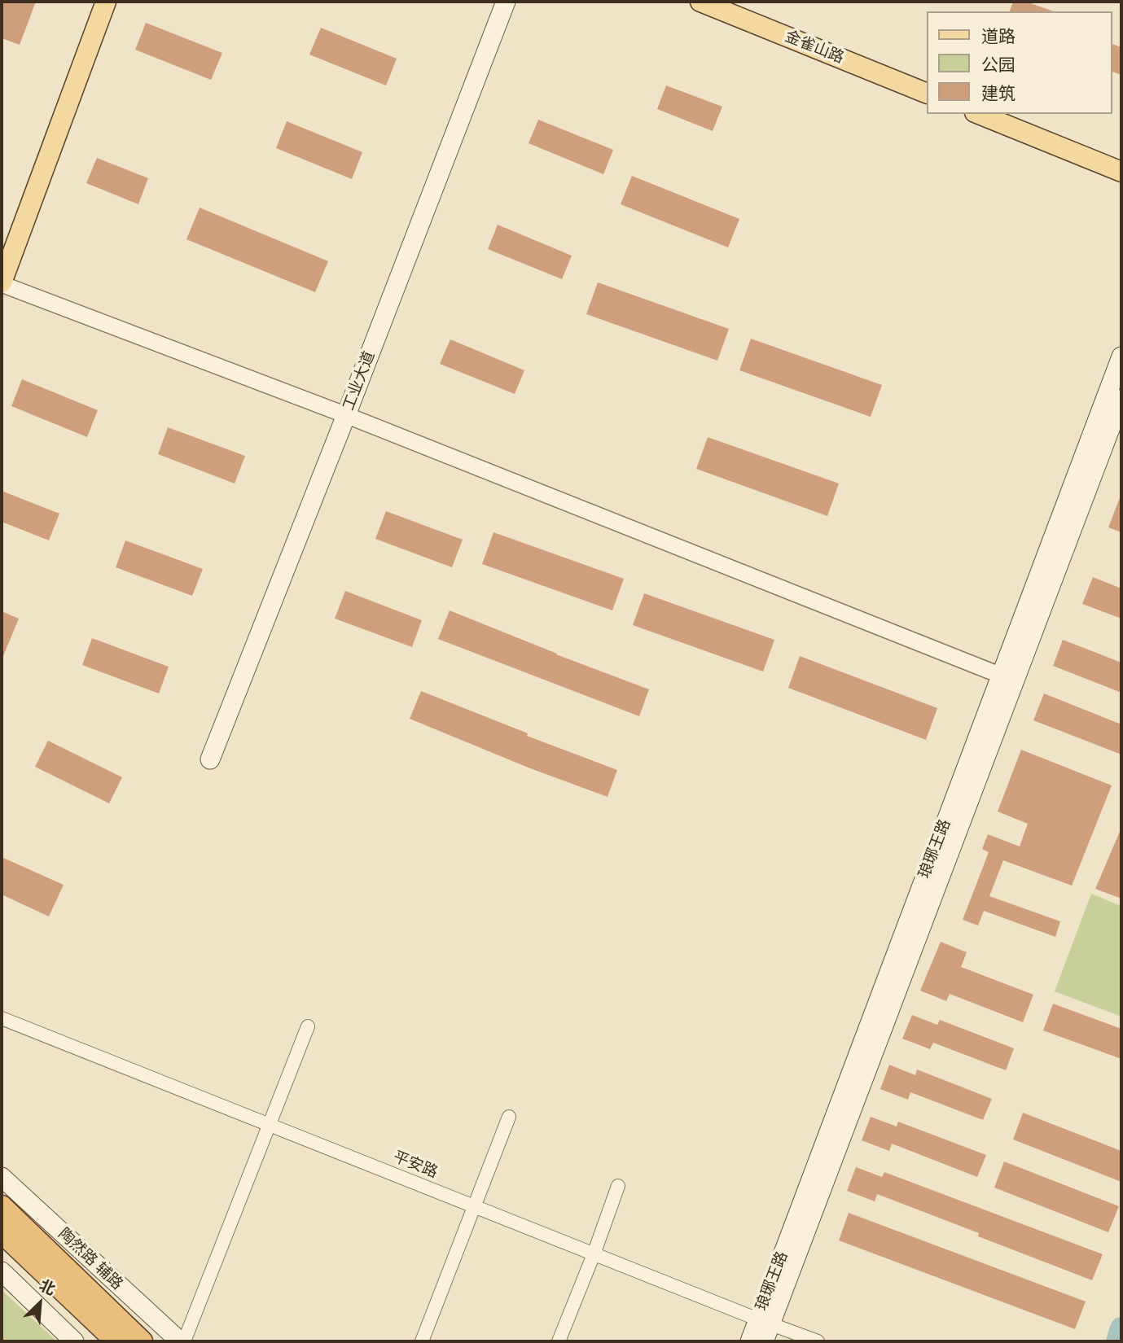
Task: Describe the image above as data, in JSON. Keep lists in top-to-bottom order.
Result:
{
  "streets": {
    "main road": [
      "金雀山路",
      "工业大道",
      "琅琊王路",
      "陶然路 辅路"
    ],
    "street": ["平安路"]
  },
  "crossings": [
    ["琅琊王路", "平安路"]
  ],
  "legend": ["道路", "公园", "建筑"],
  "north": "top right"
}
